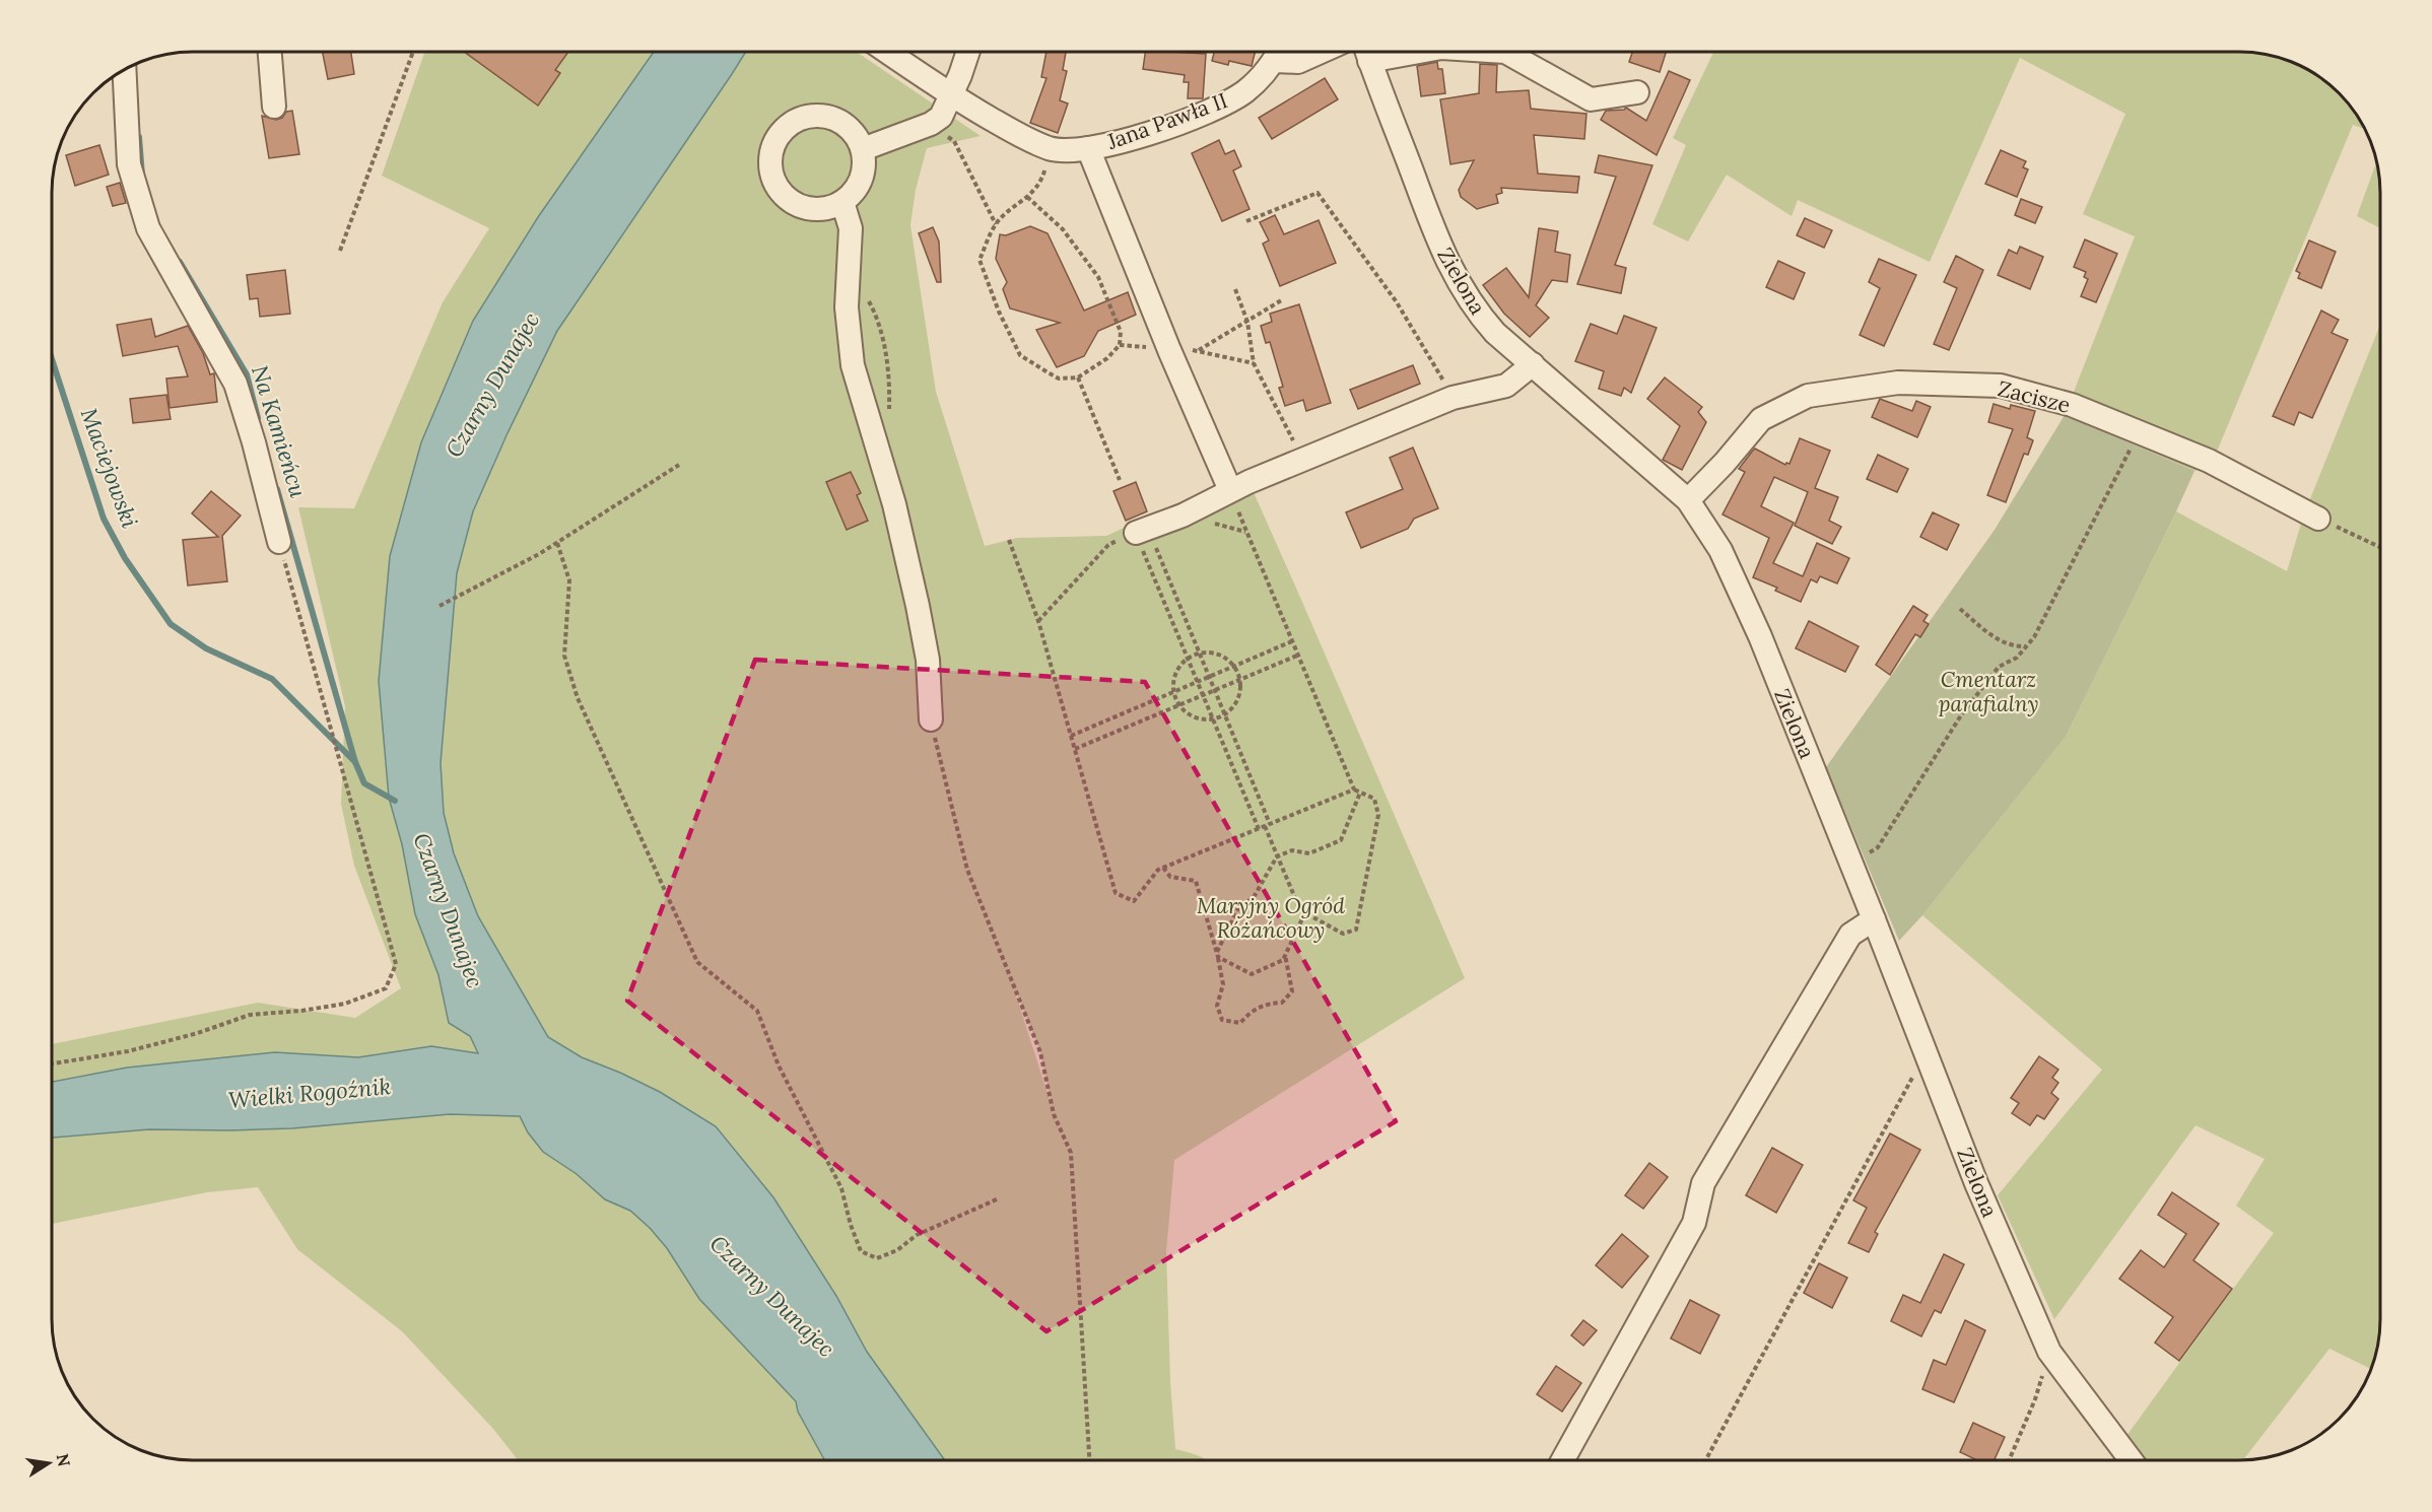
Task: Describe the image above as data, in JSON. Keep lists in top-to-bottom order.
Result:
{
  "streets": {
    "street": ["Jana Pawła II", "Zielona", "Zacisze"]
  },
  "crossings": [
    ["Zielona", "Zacisze"]
  ],
  "water": [
    "Czarny Dunajec",
    "Na Kamieńcu",
    "Maciejowski",
    "Wielki Rogoźnik"
  ],
  "parks": ["Cmentarz parafialny", "Maryjny Ogród Różańcowy"],
  "north": "right"
}
